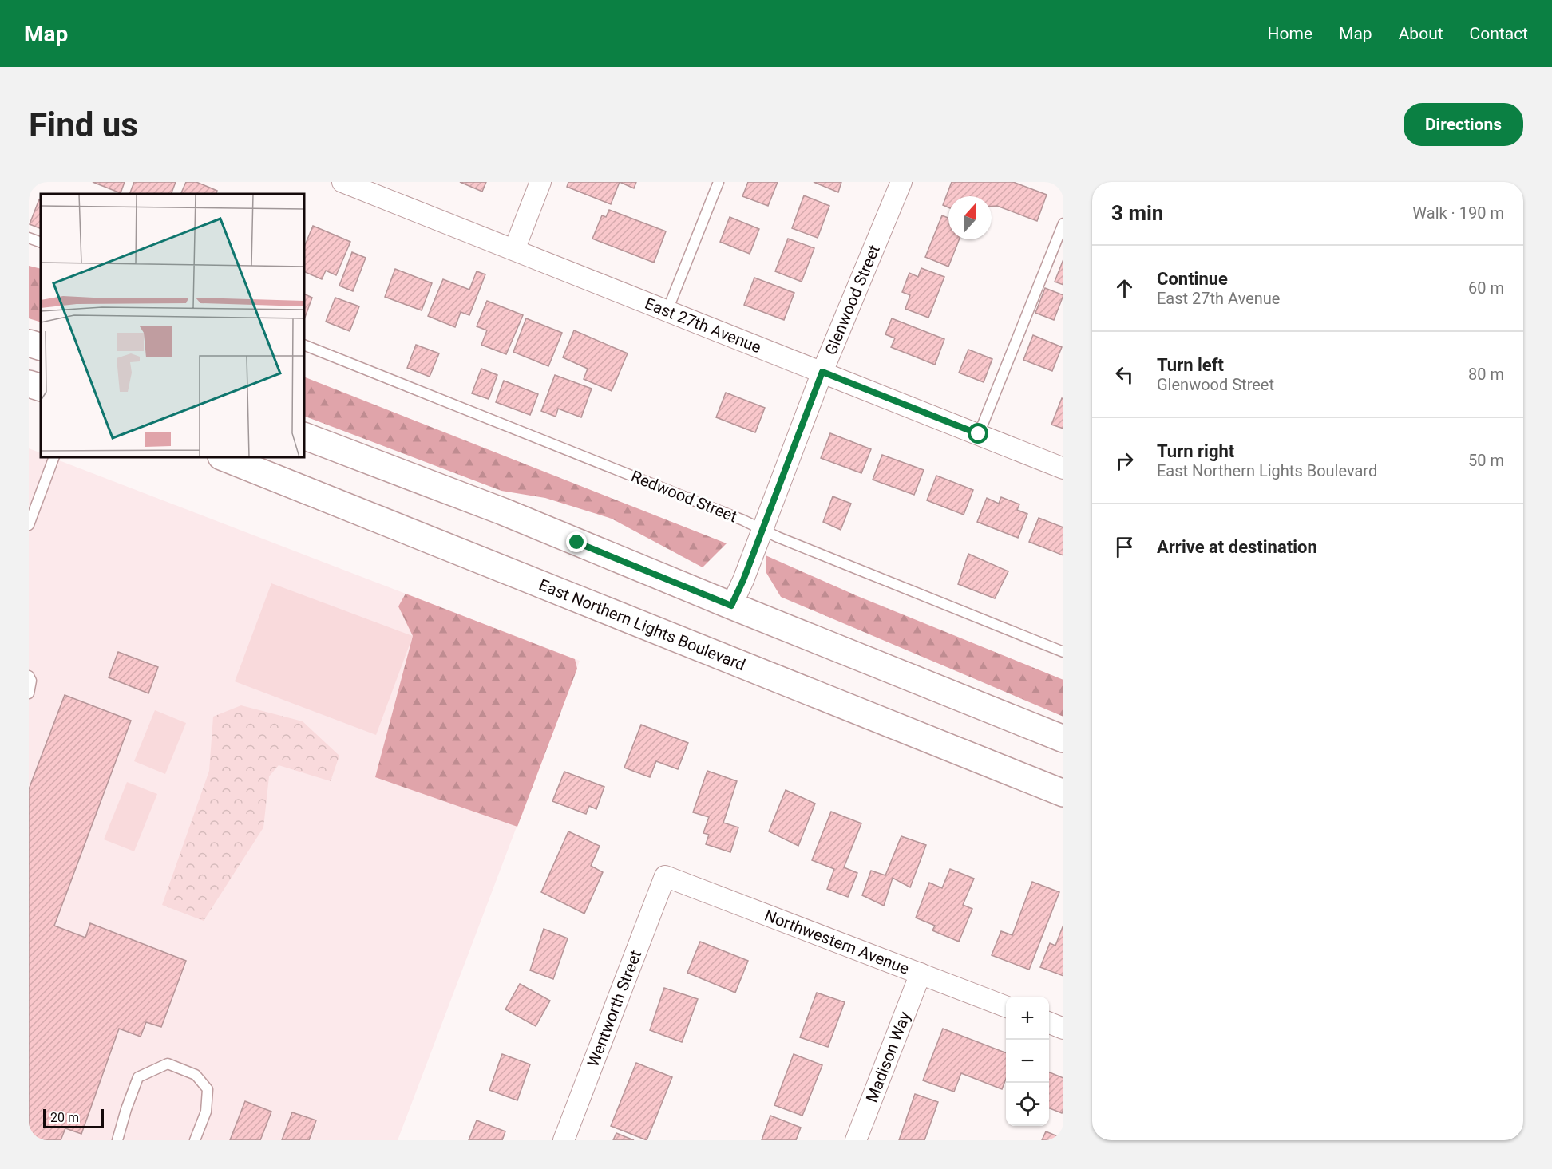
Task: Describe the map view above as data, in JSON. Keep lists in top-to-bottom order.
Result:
{
  "streets": {
    "main road": ["East Northern Lights Boulevard"],
    "street": [
      "Glenwood Street",
      "East 27th Avenue",
      "Northwestern Avenue",
      "Wentworth Street",
      "Madison Way"
    ],
    "lane": ["Redwood Street"]
  },
  "crossings": [
    ["Glenwood Street", "East 27th Avenue"],
    ["Glenwood Street", "Redwood Street"],
    ["Northwestern Avenue", "Wentworth Street"],
    ["Northwestern Avenue", "Madison Way"]
  ],
  "scale_bar": "20 m",
  "north": "top",
  "page": {
    "header": "Map",
    "nav": [
      "Home",
      "Map",
      "About",
      "Contact"
    ],
    "buttons": "Directions",
    "title": "Find us",
    "heading": ["3 min", "Walk · 190 m"],
    "list": [
      ["Continue", "East 27th Avenue", "60 m"],
      ["Turn left", "Glenwood Street", "80 m"],
      ["Turn right", "East Northern Lights Boulevard", "50 m"],
      "Arrive at destination"
    ],
    "map_buttons": ["+", "−"],
    "scale": "20 m"
  }
}
